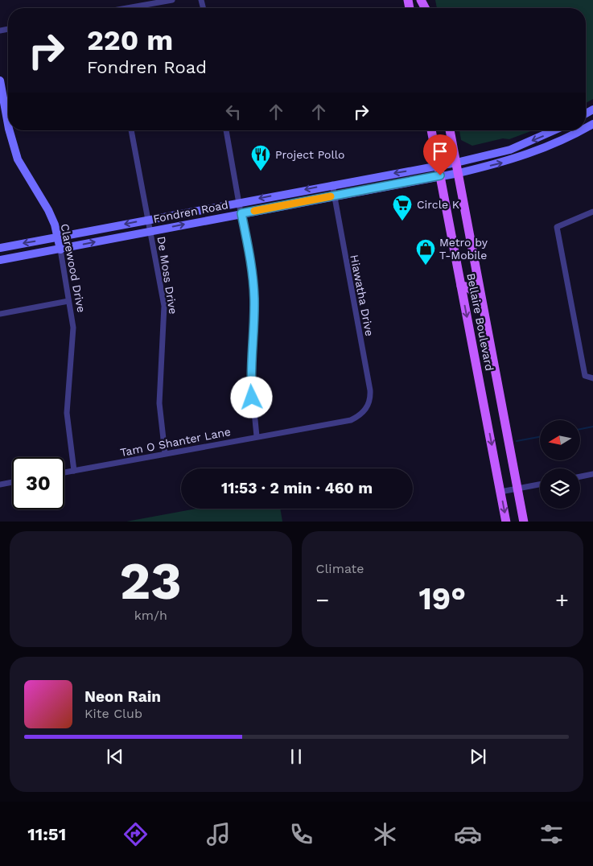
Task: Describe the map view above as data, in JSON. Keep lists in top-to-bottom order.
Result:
{
  "streets": {
    "main road": ["Fondren Road", "Clarewood Drive", "Bellaire Boulevard"],
    "street": ["De Moss Drive", "Hiawatha Drive", "Tam O Shanter Lane"]
  },
  "crossings": [
    ["Fondren Road", "Clarewood Drive"],
    ["Fondren Road", "De Moss Drive"],
    ["Fondren Road", "Hiawatha Drive"],
    ["Fondren Road", "Bellaire Boulevard"],
    ["Clarewood Drive", "Tam O Shanter Lane"],
    ["De Moss Drive", "Tam O Shanter Lane"],
    ["Hiawatha Drive", "Tam O Shanter Lane"]
  ],
  "places": {
    "restaurant": ["Project Pollo"],
    "supermarket": ["Circle K"],
    "shop": ["Metro by T-Mobile"]
  },
  "north": "left",
  "page": {
    "turn": ["220 m", "Fondren Road"],
    "limit": "30",
    "trip": "11:53 · 2 min · 460 m",
    "tile": [
      ["23", "km/h"],
      "Climate"
    ],
    "heat": ["−", "19°", "+"],
    "song": ["Neon Rain", "Kite Club"],
    "tabs": "11:51"
  }
}
